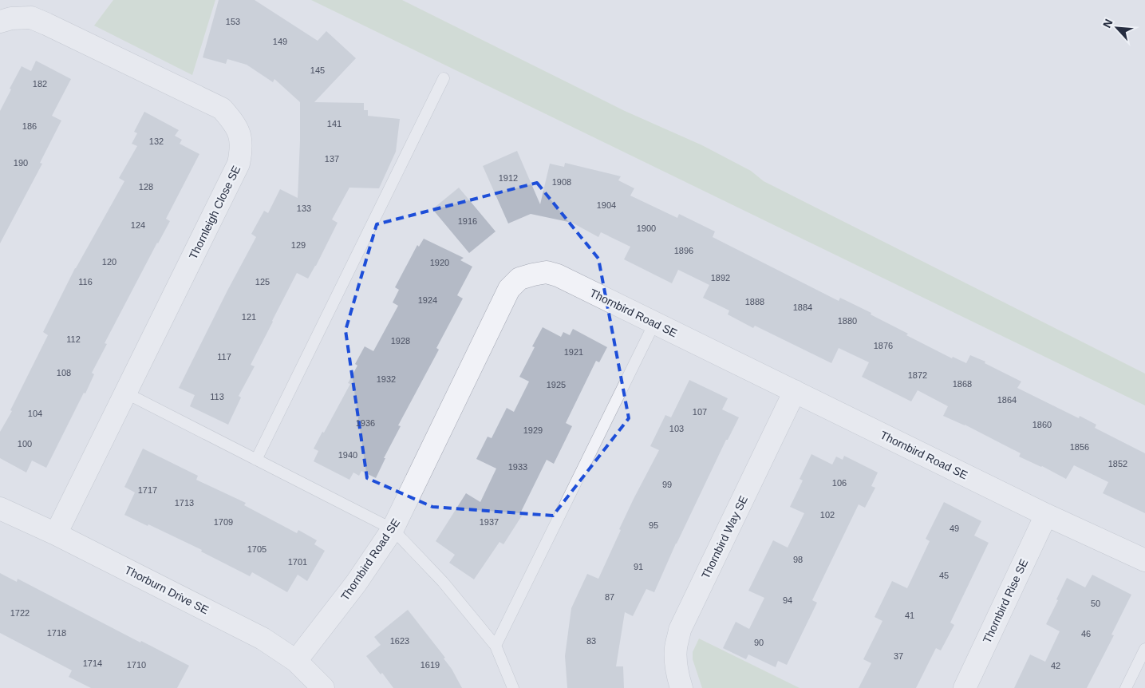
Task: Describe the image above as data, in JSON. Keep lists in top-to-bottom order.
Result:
{
  "streets": {
    "street": [
      "Thornleigh Close SE",
      "Thornbird Road SE",
      "Thornbird Way SE",
      "Thorburn Drive SE",
      "Thornbird Rise SE"
    ]
  },
  "crossings": [
    ["Thornleigh Close SE", "Thorburn Drive SE"],
    ["Thornbird Road SE", "Thornbird Way SE"],
    ["Thornbird Road SE", "Thorburn Drive SE"],
    ["Thornbird Road SE", "Thornbird Rise SE"]
  ],
  "house_numbers": [
    "153",
    "149",
    "145",
    "182",
    "141",
    "186",
    "132",
    "137",
    "190",
    "1912",
    "1908",
    "128",
    "1904",
    "133",
    "1916",
    "124",
    "1900",
    "129",
    "1896",
    "120",
    "1920",
    "1892",
    "116",
    "125",
    "1924",
    "1888",
    "1884",
    "121",
    "1880",
    "112",
    "1928",
    "1876",
    "1921",
    "117",
    "108",
    "1872",
    "1932",
    "1868",
    "1925",
    "113",
    "1864",
    "107",
    "104",
    "1936",
    "1860",
    "103",
    "1929",
    "100",
    "1856",
    "1940",
    "1852",
    "1933",
    "106",
    "99",
    "1717",
    "1713",
    "102",
    "1709",
    "1937",
    "95",
    "49",
    "1705",
    "98",
    "1701",
    "91",
    "45",
    "87",
    "94",
    "50",
    "1722",
    "41",
    "1718",
    "46",
    "1623",
    "83",
    "90",
    "37",
    "1714",
    "1710",
    "1619",
    "42"
  ],
  "north": "top left"
}
